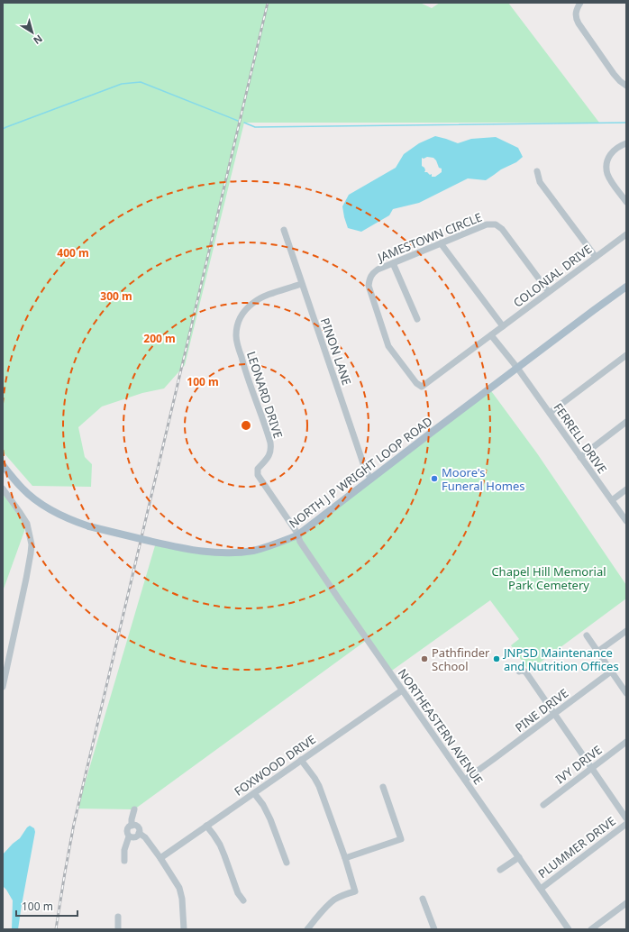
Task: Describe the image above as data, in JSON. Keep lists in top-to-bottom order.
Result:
{
  "streets": {
    "main road": ["NORTH J P WRIGHT LOOP ROAD"],
    "street": [
      "JAMESTOWN CIRCLE",
      "COLONIAL DRIVE",
      "PINON LANE",
      "LEONARD DRIVE",
      "FERRELL DRIVE",
      "PINE DRIVE",
      "NORTHEASTERN AVENUE",
      "IVY DRIVE",
      "FOXWOOD DRIVE",
      "PLUMMER DRIVE"
    ]
  },
  "crossings": [
    ["JAMESTOWN CIRCLE", "COLONIAL DRIVE"],
    ["PINON LANE", "LEONARD DRIVE"],
    ["PINON LANE", "NORTH J P WRIGHT LOOP ROAD"],
    ["LEONARD DRIVE", "NORTH J P WRIGHT LOOP ROAD"],
    ["LEONARD DRIVE", "NORTHEASTERN AVENUE"],
    ["FERRELL DRIVE", "NORTH J P WRIGHT LOOP ROAD"],
    ["NORTH J P WRIGHT LOOP ROAD", "NORTHEASTERN AVENUE"],
    ["PINE DRIVE", "NORTHEASTERN AVENUE"],
    ["NORTHEASTERN AVENUE", "FOXWOOD DRIVE"],
    ["NORTHEASTERN AVENUE", "PLUMMER DRIVE"]
  ],
  "parks": ["Chapel Hill Memorial Park Cemetery"],
  "places": ["Moore's Funeral Homes", "Pathfinder School", "JNPSD Maintenance and Nutrition Offices"],
  "scale_bar": "100 m",
  "north": "bottom right",
  "rings": [
    "400 m",
    "300 m",
    "200 m",
    "100 m"
  ]
}
